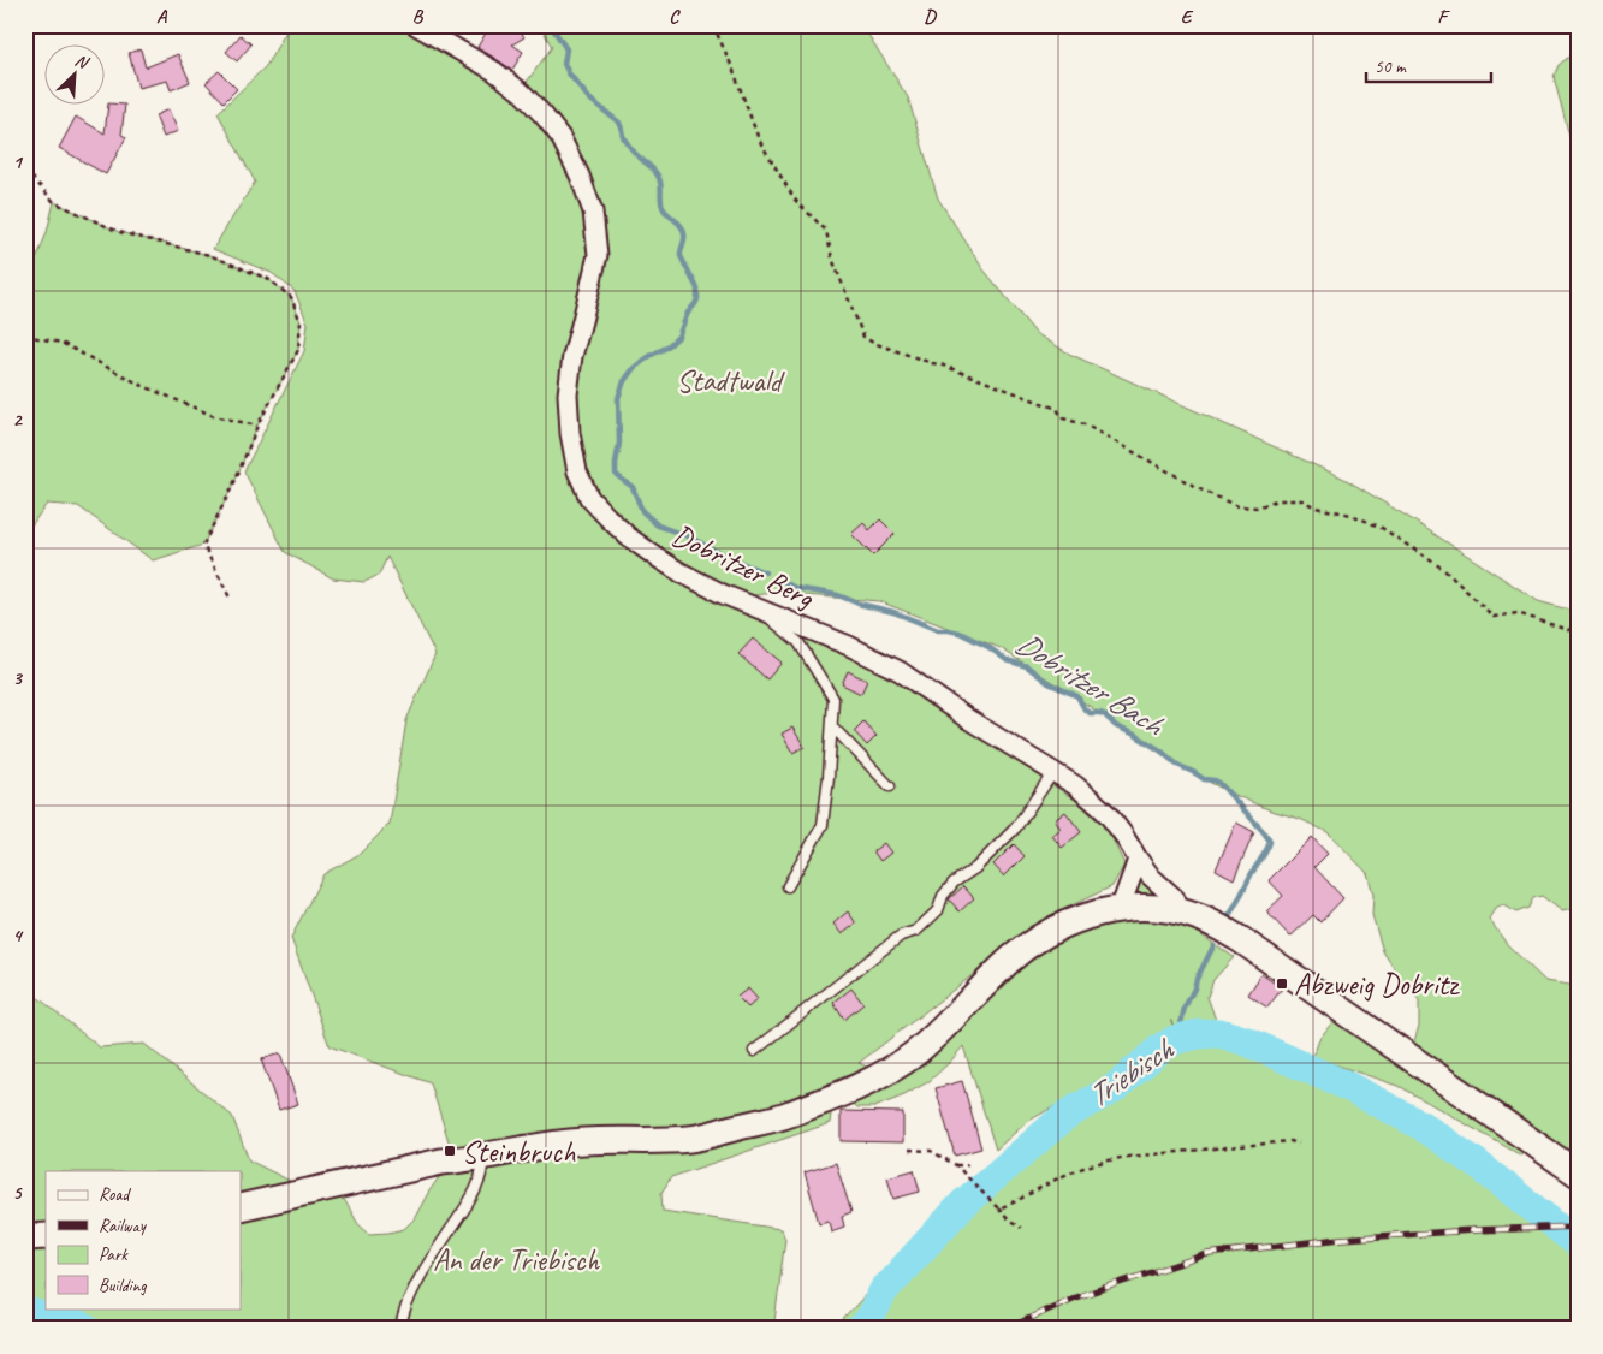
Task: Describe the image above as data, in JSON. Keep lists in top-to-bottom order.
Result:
{
  "streets": {
    "street": ["Dobritzer Berg"]
  },
  "water": ["Dobritzer Bach", "Triebisch"],
  "parks": ["Stadtwald", "An der Triebisch"],
  "places": {
    "transit": ["Abzweig Dobritz", "Steinbruch"]
  },
  "legend": [
    "Road",
    "Railway",
    "Park",
    "Building"
  ],
  "scale_bar": "50 m",
  "north": "top right",
  "grid": {
    "columns": [
      "A",
      "B",
      "C",
      "D",
      "E",
      "F"
    ],
    "rows": [
      "1",
      "2",
      "3",
      "4",
      "5"
    ]
  }
}
